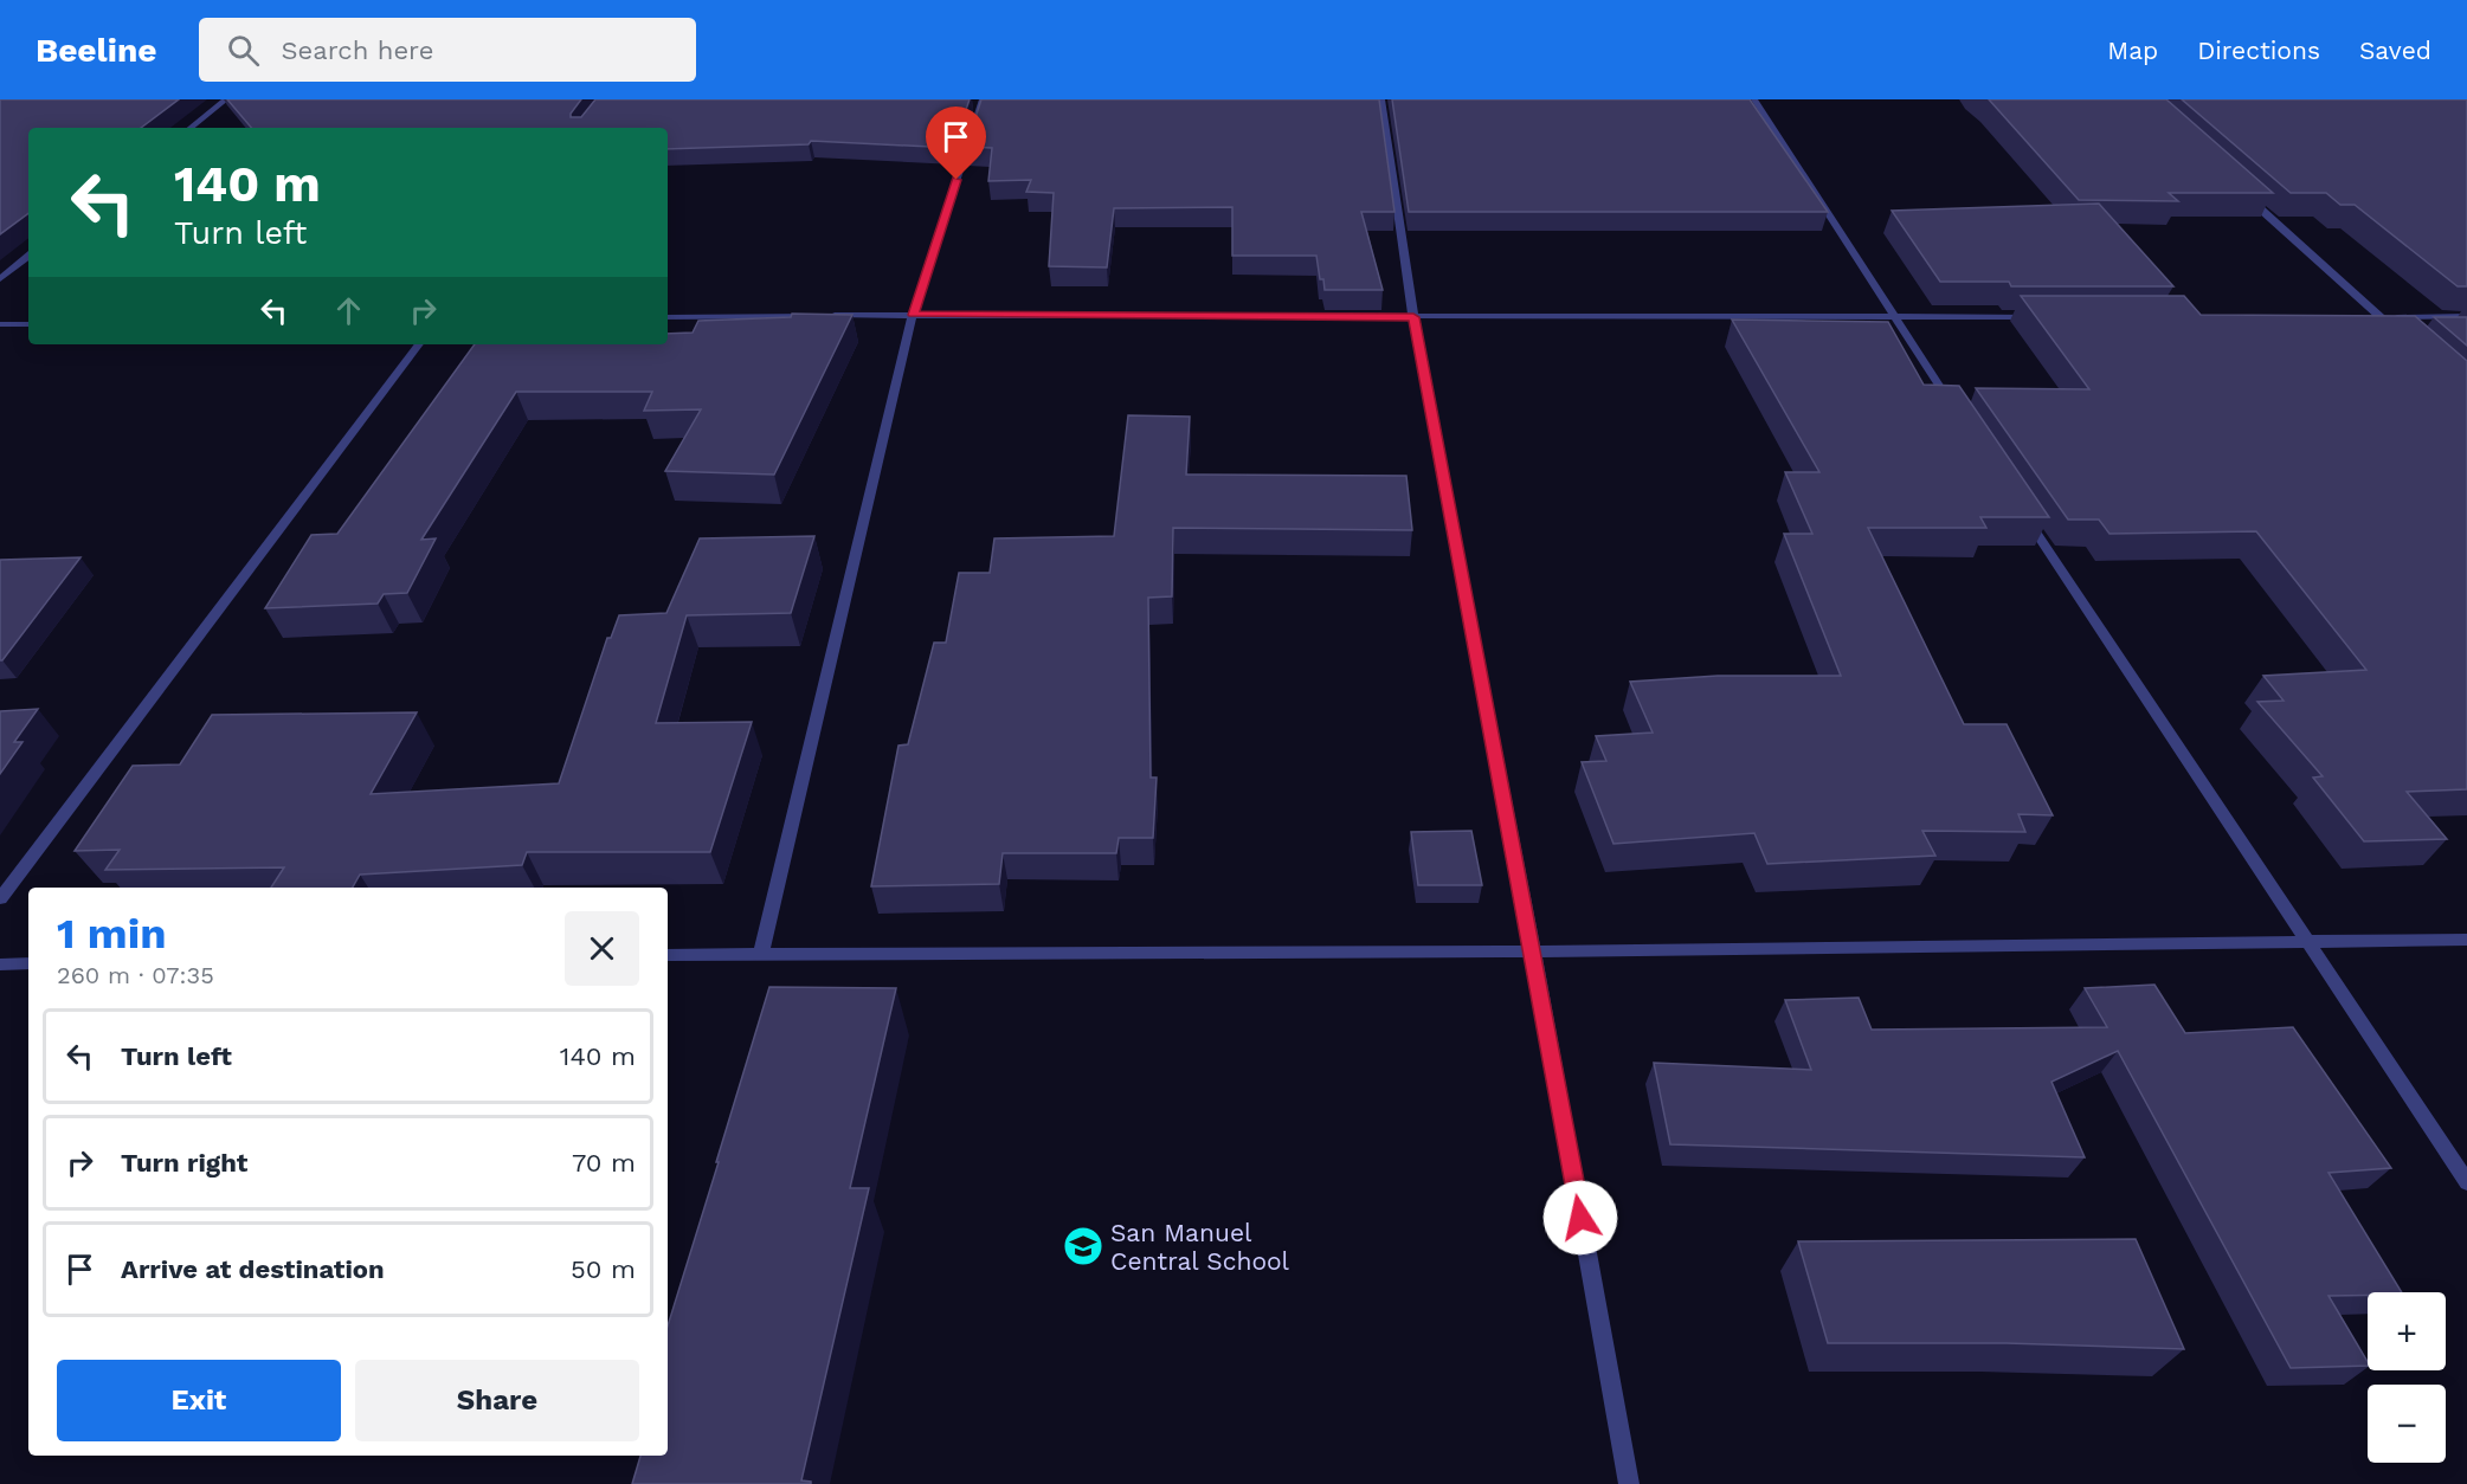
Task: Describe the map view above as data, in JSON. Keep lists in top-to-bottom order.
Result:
{
  "places": {
    "school or university": ["San Manuel Central School"]
  },
  "page": {
    "header": "Beeline",
    "search": "Search here",
    "nav": ["Map", "Directions", "Saved"],
    "turn": ["140 m", "Turn left"],
    "heading": ["1 min", "260 m · 07:35"],
    "list": [
      {
        "name": "Turn left",
        "value": "140 m"
      },
      {
        "name": "Turn right",
        "value": "70 m"
      },
      {
        "name": "Arrive at destination",
        "value": "50 m"
      }
    ],
    "map_buttons": ["+", "−"],
    "buttons": ["Exit", "Share"]
  }
}
